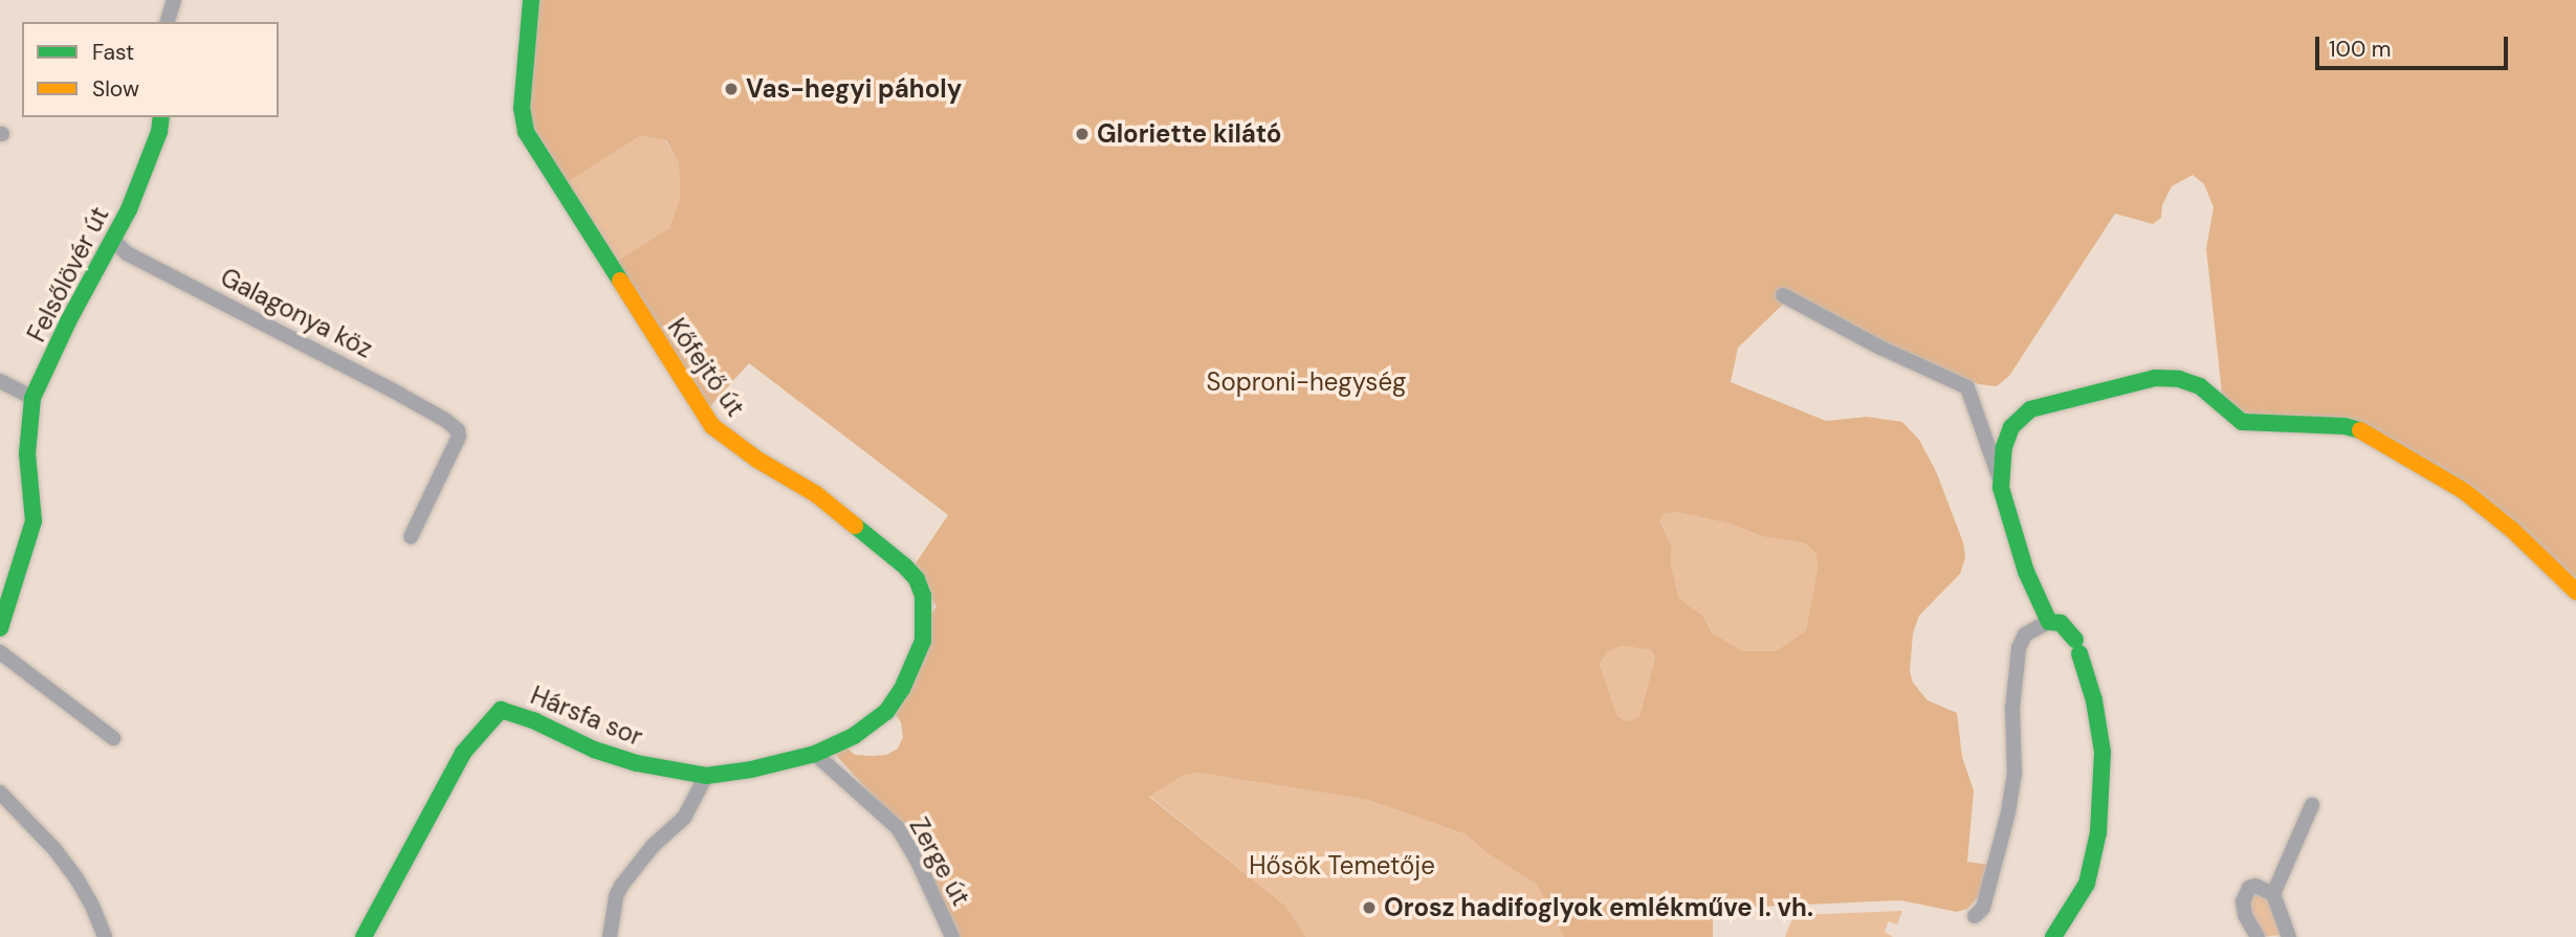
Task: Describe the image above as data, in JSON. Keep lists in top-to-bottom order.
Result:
{
  "streets": {
    "street": [
      "Felsőlövér út",
      "Galagonya köz",
      "Kőfejtő út",
      "Hársfa sor",
      "Zerge út"
    ]
  },
  "crossings": [
    ["Felsőlövér út", "Galagonya köz"],
    ["Kőfejtő út", "Hársfa sor"],
    ["Hársfa sor", "Zerge út"]
  ],
  "parks": ["Soproni-hegység", "Hősök Temetője"],
  "places": ["Vas-hegyi páholy", "Gloriette kilátó", "Orosz hadifoglyok emlékműve I. vh."],
  "legend": ["Fast", "Slow"],
  "scale_bar": "100 m"
}
